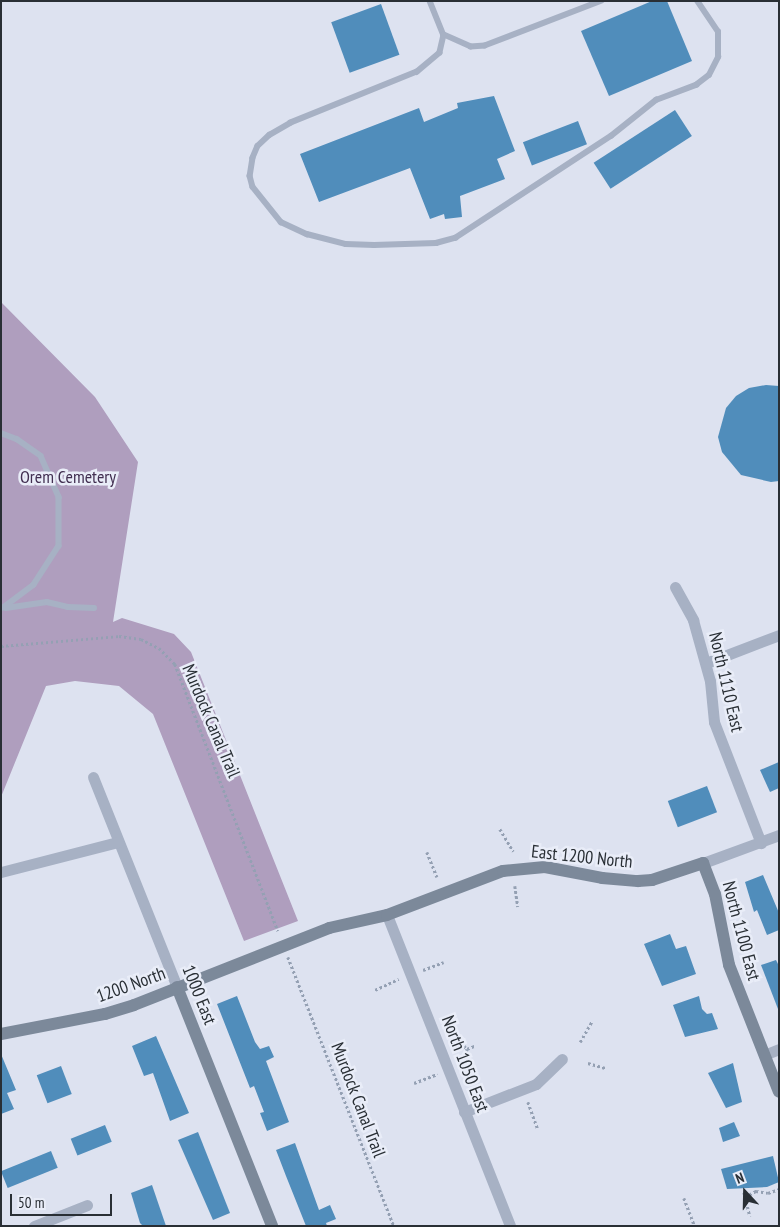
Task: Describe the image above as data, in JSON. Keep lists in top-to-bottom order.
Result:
{
  "streets": {
    "street": [
      "North 1110 East",
      "East 1200 North",
      "North 1100 East",
      "1200 North",
      "1000 East",
      "North 1050 East"
    ],
    "path": ["Murdock Canal Trail"]
  },
  "crossings": [
    ["North 1110 East", "East 1200 North"],
    ["East 1200 North", "North 1100 East"],
    ["East 1200 North", "1200 North"],
    ["East 1200 North", "North 1050 East"],
    ["1200 North", "1000 East"]
  ],
  "parks": ["Orem Cemetery"],
  "scale_bar": "50 m",
  "north": "top"
}
